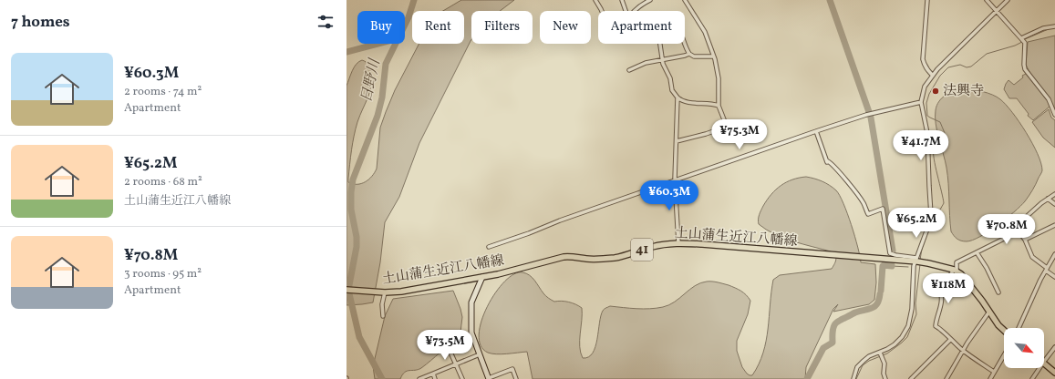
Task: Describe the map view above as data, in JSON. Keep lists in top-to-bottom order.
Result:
{
  "streets": {
    "main road": ["土山蒲生近江八幡線", "41"]
  },
  "water": ["日野川"],
  "places": ["法興寺"],
  "north": "bottom right",
  "page": {
    "heading": "7 homes",
    "chip": [
      "Buy",
      "Rent",
      "Filters",
      "New",
      "Apartment"
    ],
    "list": [
      {
        "name": "¥60.3M",
        "note": "2 rooms · 74 m² · Apartment"
      },
      {
        "name": "¥65.2M",
        "note": "2 rooms · 68 m² · 土山蒲生近江八幡線"
      },
      {
        "name": "¥70.8M",
        "note": "3 rooms · 95 m² · Apartment"
      }
    ],
    "price": [
      "¥75.3M",
      "¥41.7M",
      "¥60.3M",
      "¥65.2M",
      "¥70.8M",
      "¥118M",
      "¥73.5M"
    ]
  }
}
